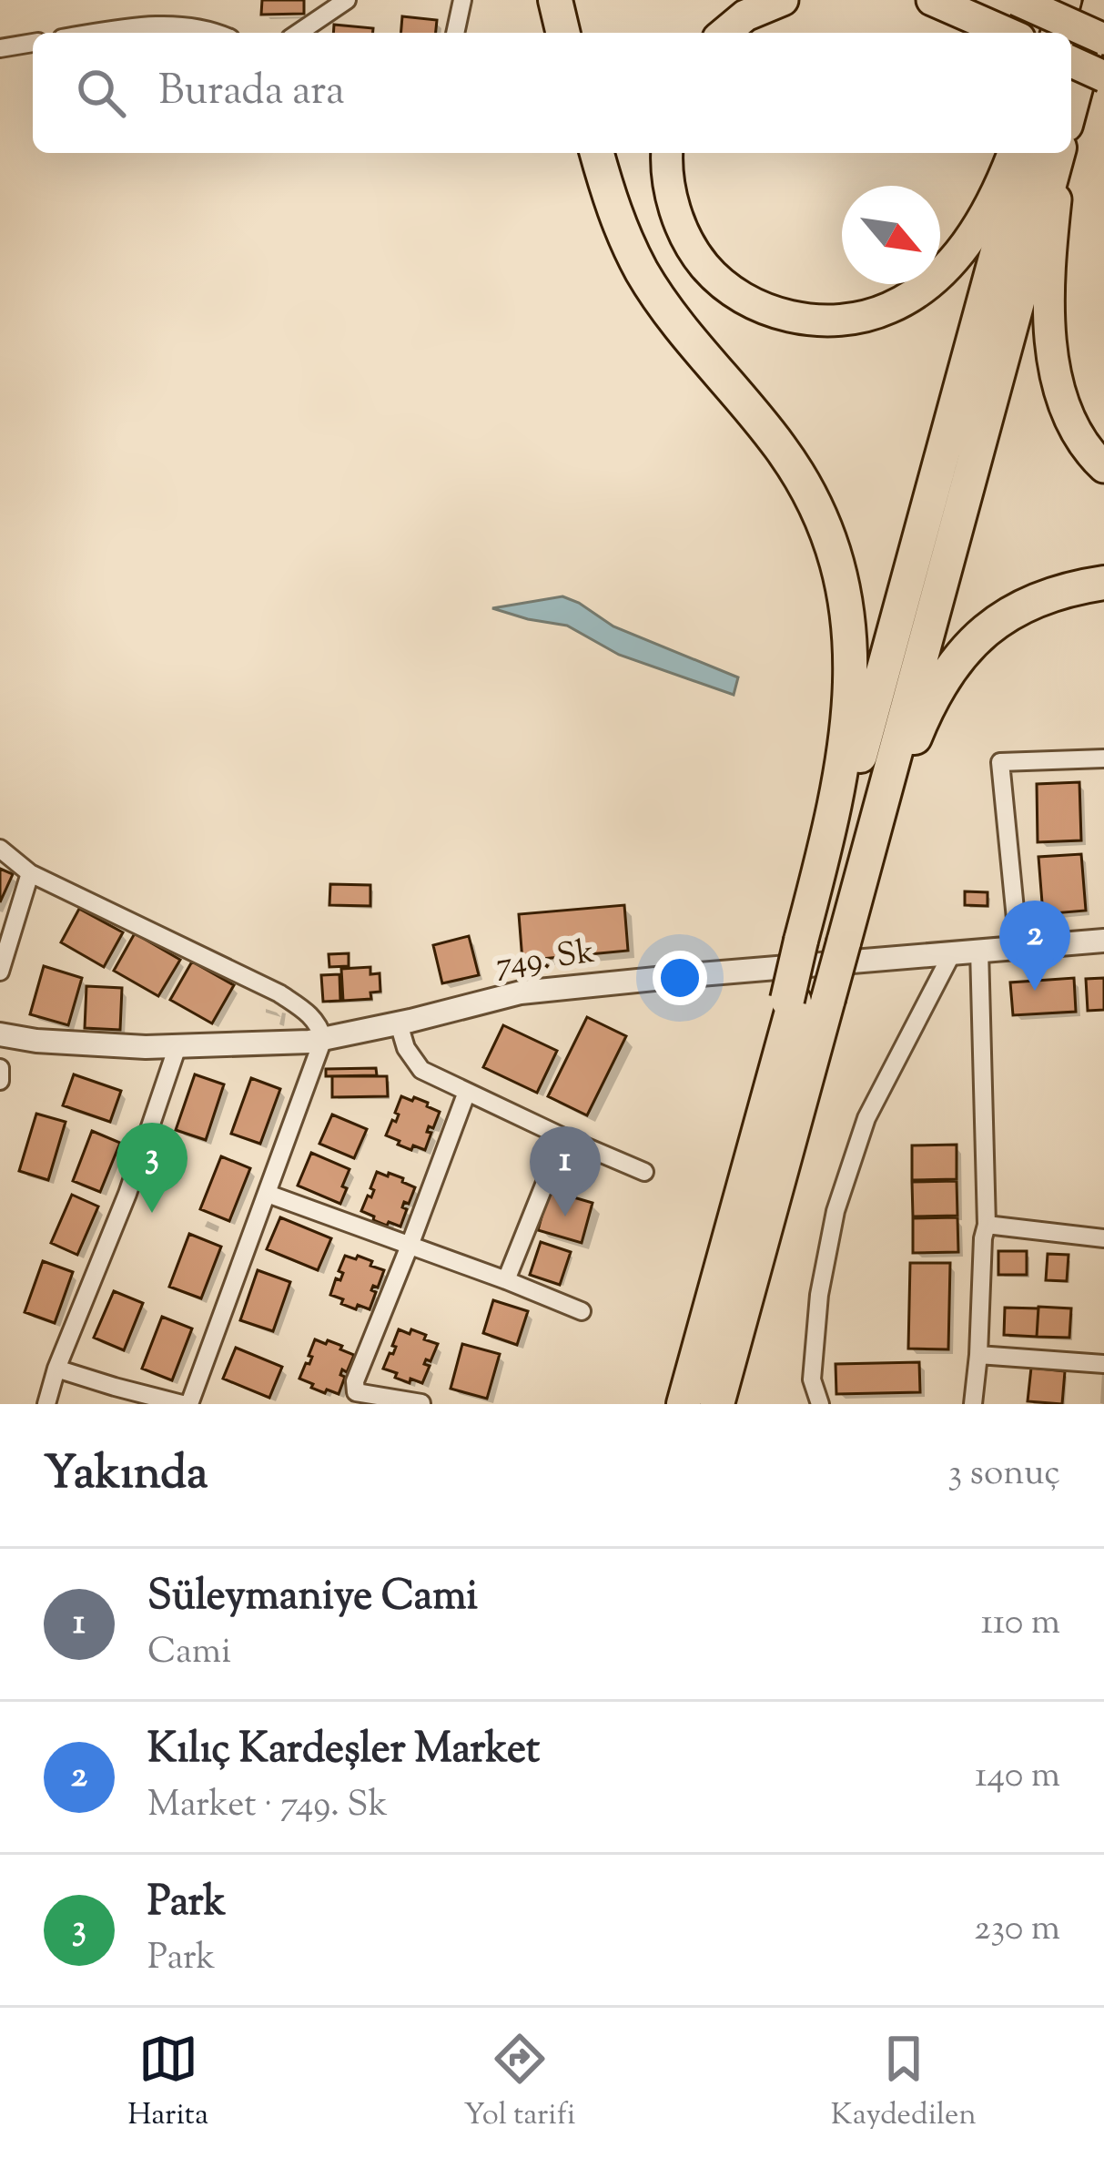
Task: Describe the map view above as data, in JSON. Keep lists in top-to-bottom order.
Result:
{
  "streets": {
    "street": ["749. Sk"]
  },
  "north": "bottom right",
  "page": {
    "search": "Burada ara",
    "pins": ["2", "3", "1"],
    "heading": ["Yakında", "3 sonuç"],
    "list": [
      {
        "mark": "1",
        "name": "Süleymaniye Cami",
        "note": "Cami",
        "value": "110 m"
      },
      {
        "mark": "2",
        "name": "Kılıç Kardeşler Market",
        "note": "Market · 749. Sk",
        "value": "140 m"
      },
      {
        "mark": "3",
        "name": "Park",
        "note": "Park",
        "value": "230 m"
      }
    ],
    "nav": ["Harita", "Yol tarifi", "Kaydedilen"]
  }
}
